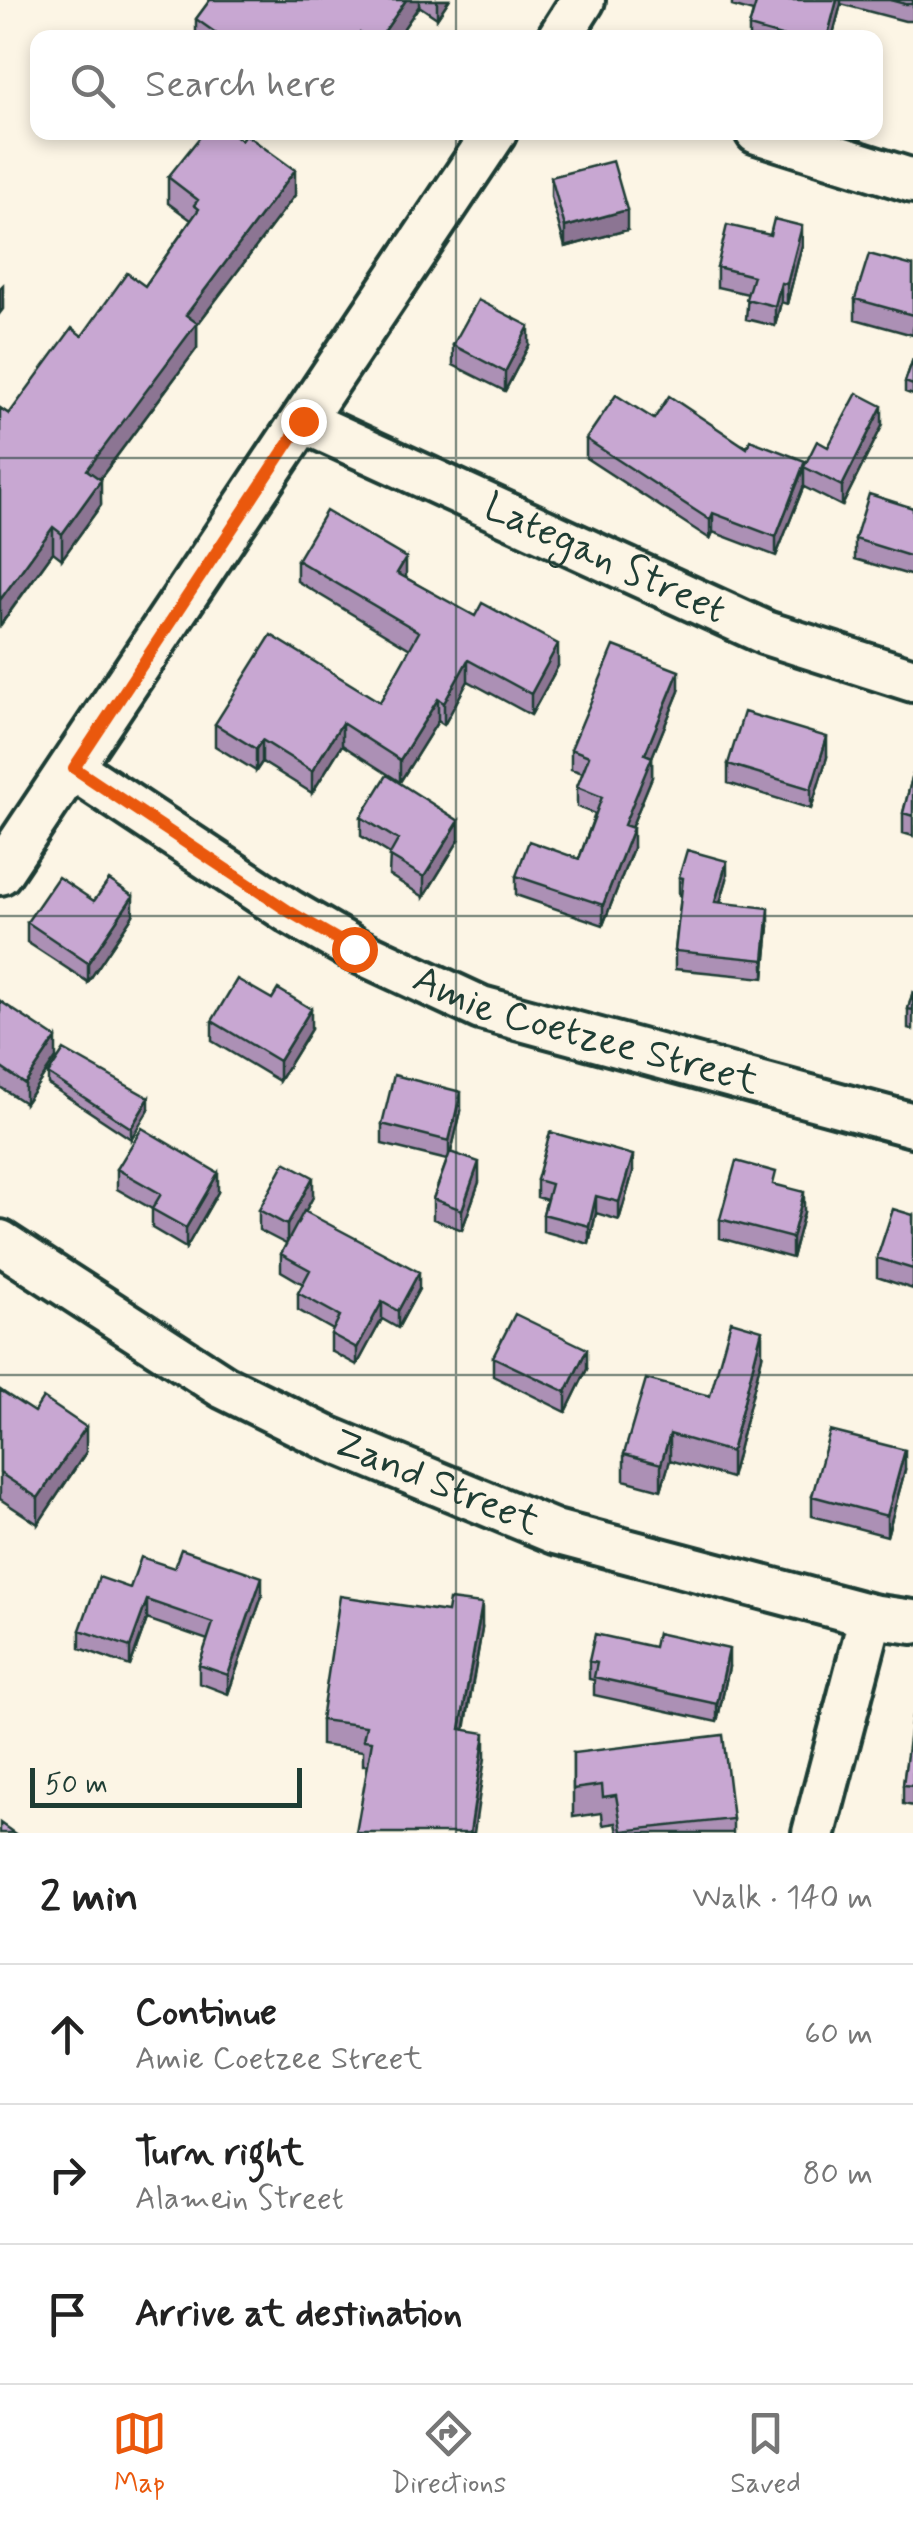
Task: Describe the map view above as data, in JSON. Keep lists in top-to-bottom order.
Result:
{
  "streets": {
    "street": ["Lategan Street", "Amie Coetzee Street", "Zand Street"]
  },
  "scale_bar": "50 m",
  "page": {
    "search": "Search here",
    "scale": "50 m",
    "heading": ["2 min", "Walk · 140 m"],
    "list": [
      ["Continue", "Amie Coetzee Street", "60 m"],
      ["Turn right", "Alamein Street", "80 m"],
      "Arrive at destination"
    ],
    "nav": ["Map", "Directions", "Saved"]
  }
}
